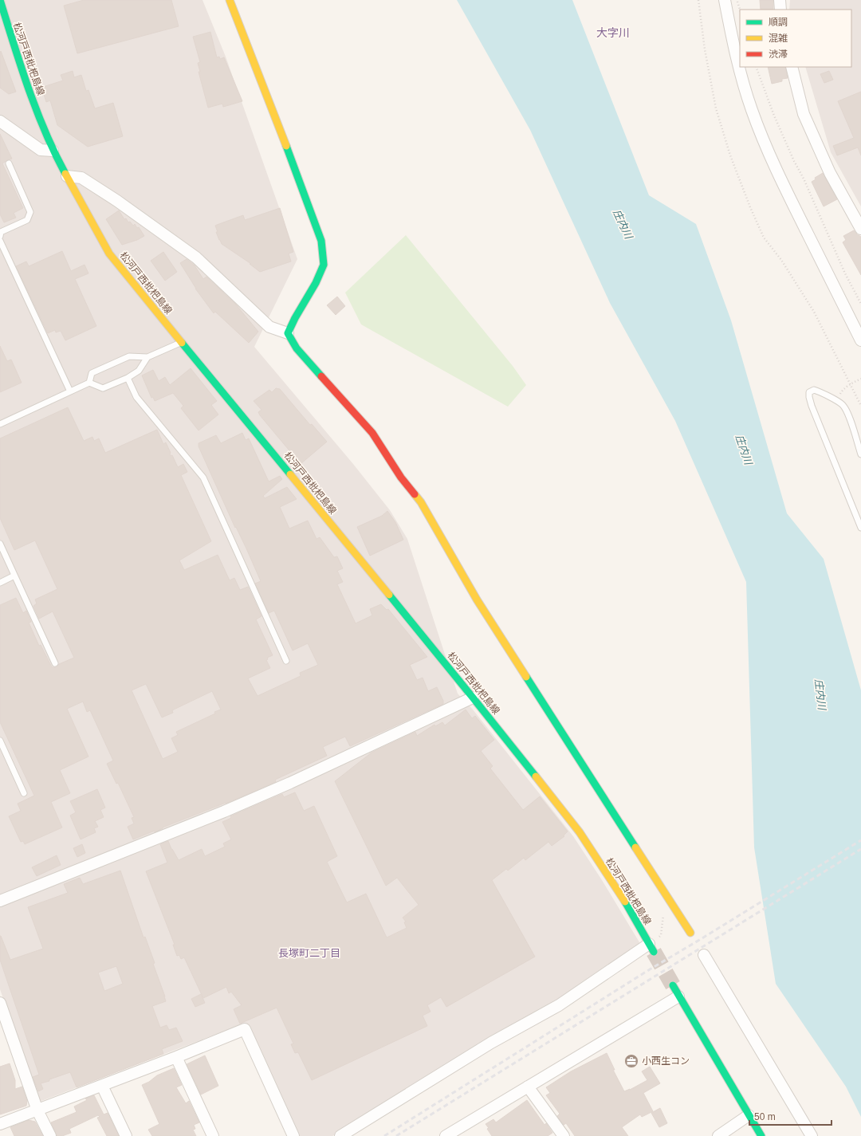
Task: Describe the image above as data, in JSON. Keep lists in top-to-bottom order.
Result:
{
  "streets": {
    "main road": ["松河戸西枇杷島線"]
  },
  "districts": ["大字川", "長塚町二丁目"],
  "water": ["庄内川"],
  "places": {
    "office": ["小西生コン"]
  },
  "legend": ["順調", "混雑", "渋滞"],
  "scale_bar": "50 m"
}
